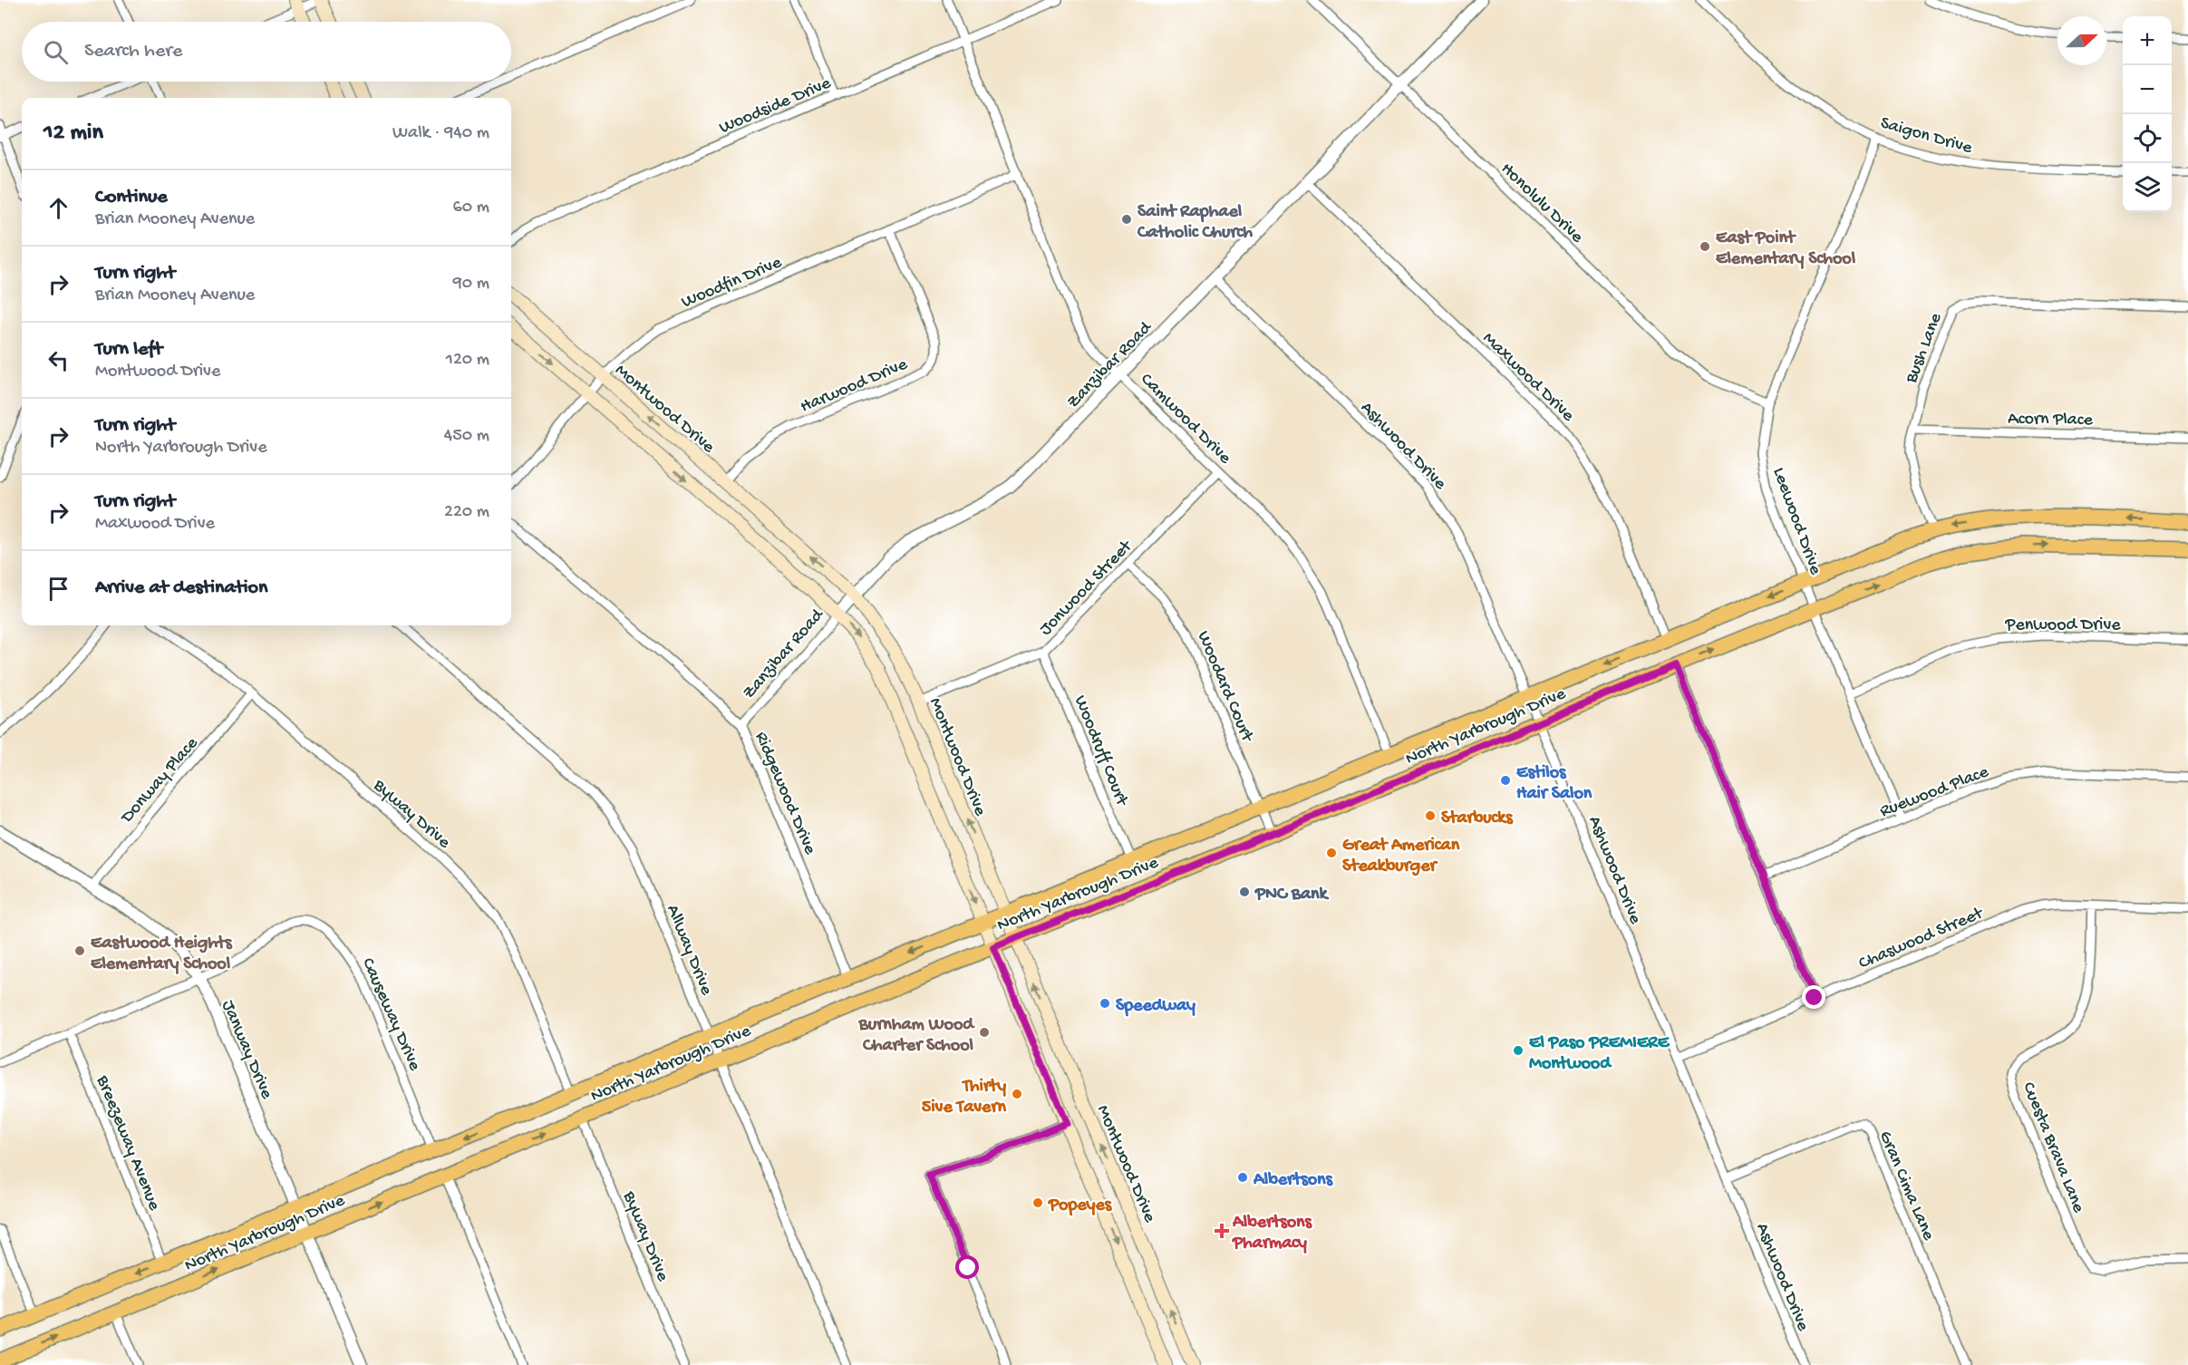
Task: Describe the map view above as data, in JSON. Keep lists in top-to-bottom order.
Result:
{
  "streets": {
    "main road": ["Montwood Drive", "North Yarbrough Drive"],
    "street": [
      "Woodside Drive",
      "Saigon Drive",
      "Honolulu Drive",
      "Woodfin Drive",
      "Bush Lane",
      "Zanzibar Road",
      "Maxwood Drive",
      "Harwood Drive",
      "Camwood Drive",
      "Acorn Place",
      "Ashwood Drive",
      "Leewood Drive",
      "Jonwood Street",
      "Penwood Drive",
      "Woodard Court",
      "Woodruff Court",
      "Donway Place",
      "Ruewood Place",
      "Ridgewood Drive",
      "Byway Drive",
      "Chaswood Street",
      "Allway Drive",
      "Causeway Drive",
      "Janway Drive",
      "Breezeway Avenue",
      "Cuesta Brava Lane",
      "Gran Cima Lane"
    ]
  },
  "crossings": [
    ["Woodside Drive", "Camwood Drive"],
    ["Saigon Drive", "Leewood Drive"],
    ["Honolulu Drive", "Zanzibar Road"],
    ["Honolulu Drive", "Leewood Drive"],
    ["Woodfin Drive", "Harwood Drive"],
    ["Woodfin Drive", "Montwood Drive"],
    ["Woodfin Drive", "Camwood Drive"],
    ["Bush Lane", "Acorn Place"],
    ["Bush Lane", "North Yarbrough Drive"],
    ["Zanzibar Road", "Maxwood Drive"],
    ["Zanzibar Road", "Montwood Drive"],
    ["Zanzibar Road", "Camwood Drive"],
    ["Zanzibar Road", "Ashwood Drive"],
    ["Zanzibar Road", "Ridgewood Drive"],
    ["Maxwood Drive", "North Yarbrough Drive"],
    ["Harwood Drive", "Montwood Drive"],
    ["Montwood Drive", "Jonwood Street"],
    ["Montwood Drive", "North Yarbrough Drive"],
    ["Camwood Drive", "Jonwood Street"],
    ["Camwood Drive", "North Yarbrough Drive"],
    ["Ashwood Drive", "North Yarbrough Drive"],
    ["Ashwood Drive", "Chaswood Street"],
    ["Ashwood Drive", "Gran Cima Lane"],
    ["Leewood Drive", "Penwood Drive"],
    ["Leewood Drive", "North Yarbrough Drive"],
    ["Leewood Drive", "Ruewood Place"],
    ["Jonwood Street", "Woodard Court"],
    ["Jonwood Street", "Woodruff Court"],
    ["Woodard Court", "North Yarbrough Drive"],
    ["North Yarbrough Drive", "Woodruff Court"],
    ["North Yarbrough Drive", "Ridgewood Drive"],
    ["North Yarbrough Drive", "Byway Drive"],
    ["North Yarbrough Drive", "Allway Drive"],
    ["North Yarbrough Drive", "Causeway Drive"],
    ["North Yarbrough Drive", "Janway Drive"],
    ["North Yarbrough Drive", "Breezeway Avenue"],
    ["Donway Place", "Byway Drive"],
    ["Donway Place", "Janway Drive"],
    ["Chaswood Street", "Cuesta Brava Lane"],
    ["Causeway Drive", "Janway Drive"],
    ["Causeway Drive", "Breezeway Avenue"]
  ],
  "places": {
    "other": [
      "Saint Raphael Catholic Church",
      "East Point Elementary School",
      "Estilos Hair Salon",
      "Starbucks",
      "Great American Steakburger",
      "PNC Bank",
      "Eastwood Heights Elementary School",
      "Speedway",
      "Burnham Wood Charter School",
      "El Paso PREMIERE Montwood",
      "Thirty 5ive Tavern",
      "Albertsons",
      "Popeyes"
    ],
    "health": ["Albertsons Pharmacy"]
  },
  "north": "right",
  "page": {
    "map_buttons": ["+", "−"],
    "search": "Search here",
    "heading": ["12 min", "Walk · 940 m"],
    "list": [
      ["Continue", "Brian Mooney Avenue", "60 m"],
      ["Turn right", "Brian Mooney Avenue", "90 m"],
      ["Turn left", "Montwood Drive", "120 m"],
      ["Turn right", "North Yarbrough Drive", "450 m"],
      ["Turn right", "Maxwood Drive", "220 m"],
      "Arrive at destination"
    ]
  }
}
